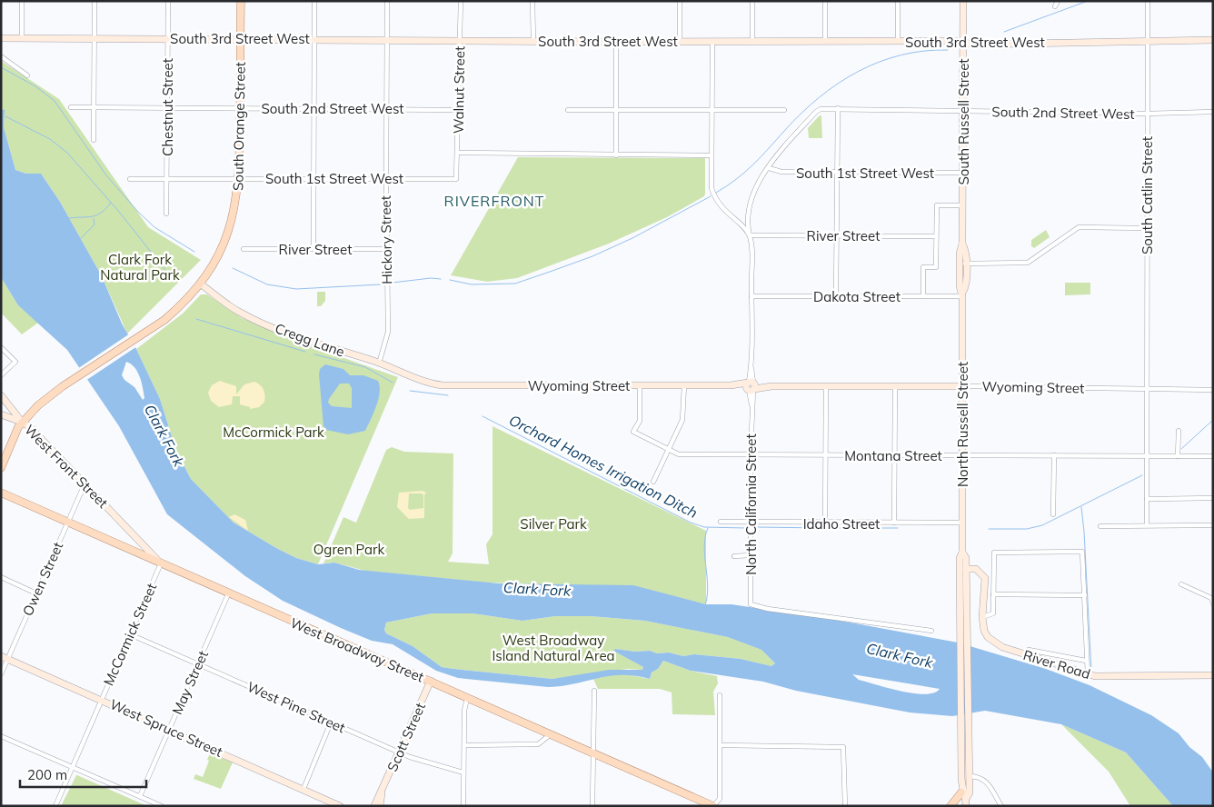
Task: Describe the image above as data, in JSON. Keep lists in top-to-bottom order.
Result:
{
  "streets": {
    "main road": [
      "South 3rd Street West",
      "South Russell Street",
      "South Orange Street",
      "Cregg Lane",
      "Wyoming Street",
      "North Russell Street",
      "West Front Street",
      "West Broadway Street",
      "River Road",
      "West Spruce Street",
      "Scott Street"
    ],
    "street": [
      "Walnut Street",
      "Chestnut Street",
      "South 2nd Street West",
      "South 1st Street West",
      "South Catlin Street",
      "River Street",
      "Hickory Street",
      "Dakota Street",
      "Montana Street",
      "North California Street",
      "Idaho Street",
      "Owen Street",
      "McCormick Street",
      "May Street",
      "West Pine Street"
    ]
  },
  "crossings": [
    ["South 3rd Street West", "Walnut Street"],
    ["South 3rd Street West", "Chestnut Street"],
    ["South 3rd Street West", "South Russell Street"],
    ["South 3rd Street West", "South Orange Street"],
    ["South 3rd Street West", "South Catlin Street"],
    ["South 3rd Street West", "Hickory Street"],
    ["Walnut Street", "South 2nd Street West"],
    ["Walnut Street", "South 1st Street West"],
    ["Chestnut Street", "South 2nd Street West"],
    ["Chestnut Street", "South 1st Street West"],
    ["South 2nd Street West", "South Russell Street"],
    ["South 2nd Street West", "South Orange Street"],
    ["South 2nd Street West", "South 1st Street West"],
    ["South 2nd Street West", "South Catlin Street"],
    ["South 2nd Street West", "River Street"],
    ["South 2nd Street West", "Hickory Street"],
    ["South 2nd Street West", "Dakota Street"],
    ["South 2nd Street West", "North California Street"],
    ["South Russell Street", "South 1st Street West"],
    ["South Russell Street", "Dakota Street"],
    ["South Russell Street", "North Russell Street"],
    ["South Orange Street", "South 1st Street West"],
    ["South Orange Street", "Cregg Lane"],
    ["South Orange Street", "West Front Street"],
    ["South 1st Street West", "Hickory Street"],
    ["South Catlin Street", "Wyoming Street"],
    ["South Catlin Street", "Montana Street"],
    ["River Street", "Hickory Street"],
    ["Hickory Street", "Cregg Lane"],
    ["Dakota Street", "North Russell Street"],
    ["Dakota Street", "North California Street"],
    ["Cregg Lane", "Wyoming Street"],
    ["Wyoming Street", "North Russell Street"],
    ["Wyoming Street", "Montana Street"],
    ["Wyoming Street", "North California Street"],
    ["North Russell Street", "Montana Street"],
    ["North Russell Street", "Idaho Street"],
    ["North Russell Street", "River Road"],
    ["Montana Street", "North California Street"],
    ["West Front Street", "Owen Street"],
    ["West Front Street", "McCormick Street"],
    ["West Front Street", "West Broadway Street"],
    ["North California Street", "Idaho Street"],
    ["Owen Street", "West Broadway Street"],
    ["Owen Street", "West Spruce Street"],
    ["McCormick Street", "West Broadway Street"],
    ["McCormick Street", "West Pine Street"],
    ["McCormick Street", "West Spruce Street"],
    ["West Broadway Street", "May Street"],
    ["West Broadway Street", "Scott Street"],
    ["May Street", "West Pine Street"],
    ["May Street", "West Spruce Street"],
    ["West Pine Street", "Scott Street"]
  ],
  "districts": ["RIVERFRONT"],
  "water": ["Clark Fork", "Orchard Homes Irrigation Ditch"],
  "parks": [
    "Clark Fork Natural Park",
    "McCormick Park",
    "Silver Park",
    "Ogren Park",
    "West Broadway Island Natural Area"
  ],
  "scale_bar": "200 m"
}
